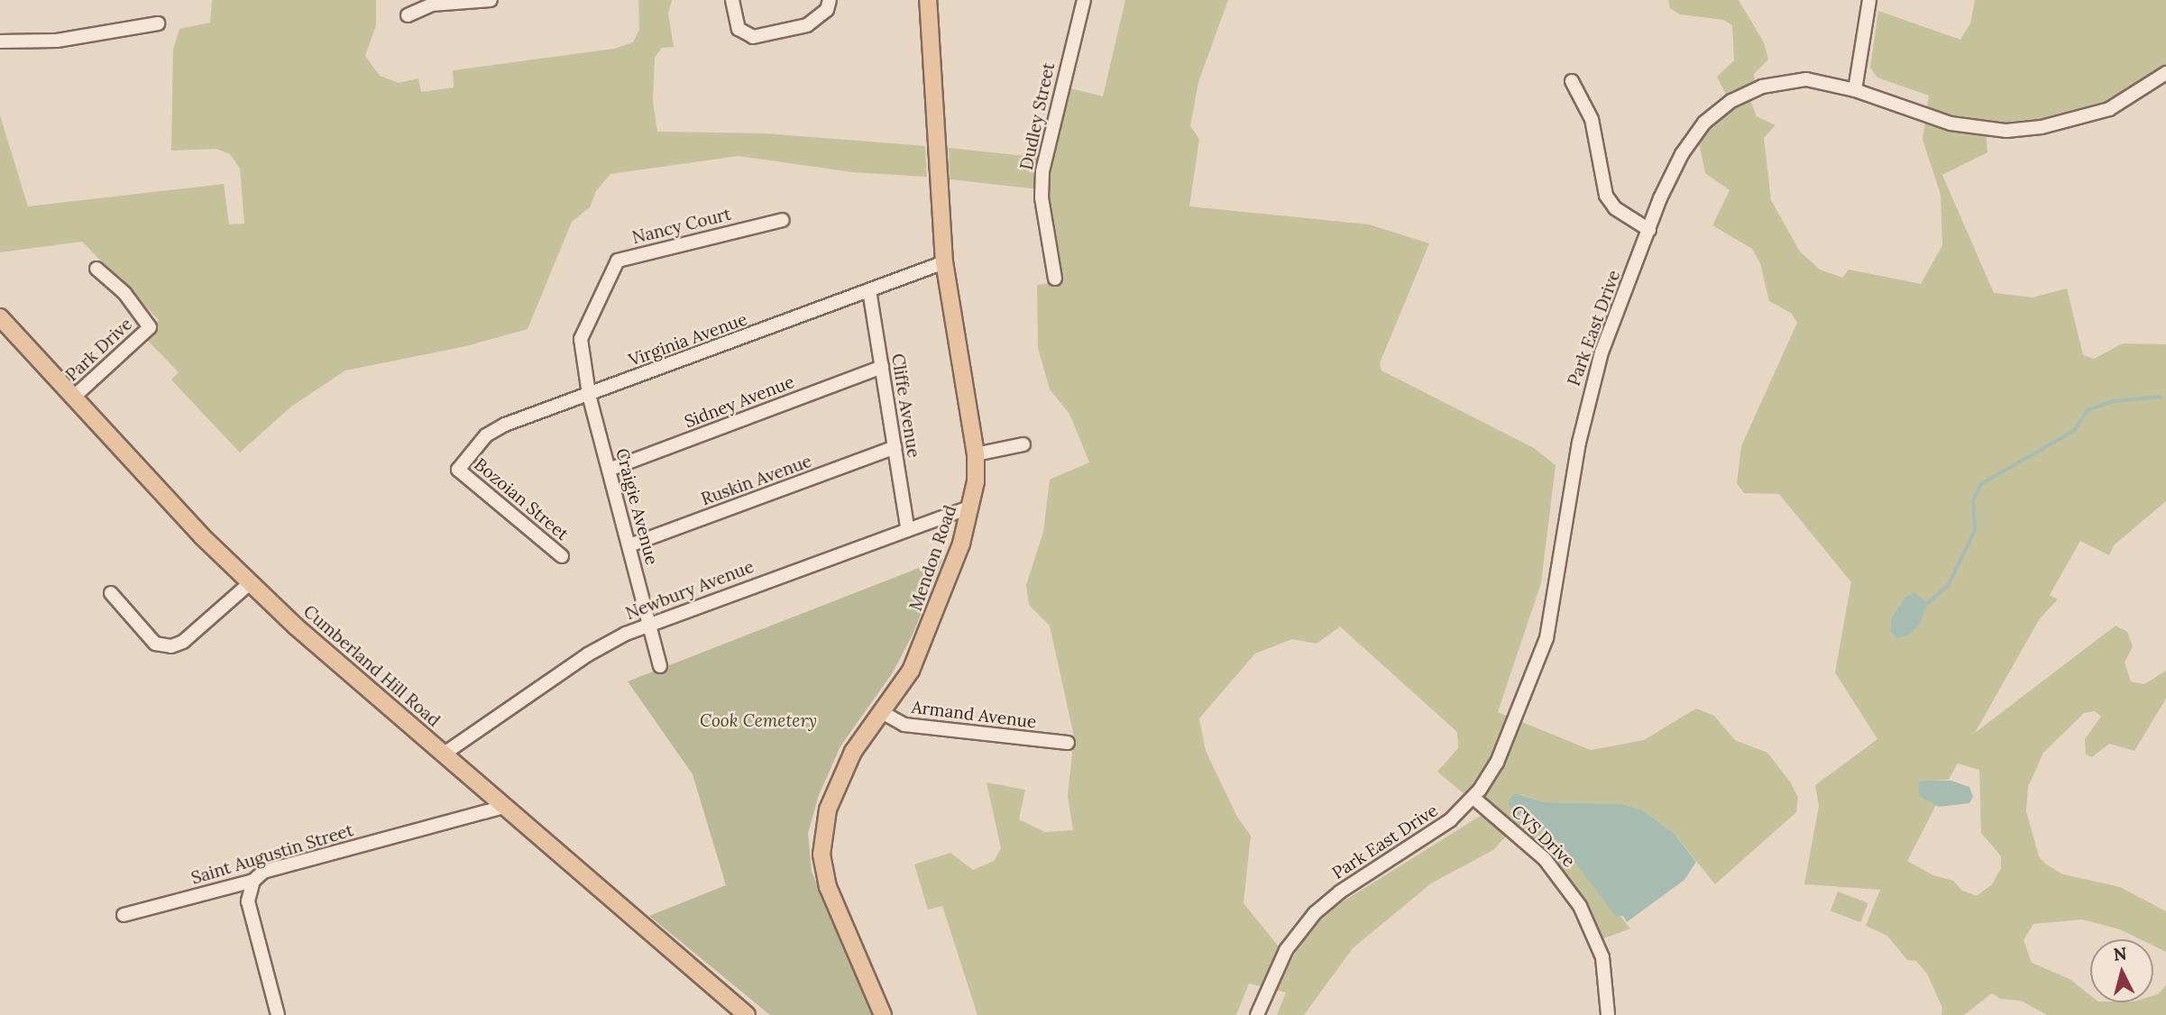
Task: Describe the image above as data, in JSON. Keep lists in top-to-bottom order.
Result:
{
  "streets": {
    "main road": ["Mendon Road", "Cumberland Hill Road"],
    "street": [
      "Dudley Street",
      "Nancy Court",
      "Park East Drive",
      "Virginia Avenue",
      "Park Drive",
      "Sidney Avenue",
      "Cliffe Avenue",
      "Ruskin Avenue",
      "Bozoian Street",
      "Craigie Avenue",
      "Newbury Avenue",
      "Armand Avenue",
      "CVS Drive",
      "Saint Augustin Street"
    ]
  },
  "crossings": [
    ["Nancy Court", "Virginia Avenue"],
    ["Nancy Court", "Craigie Avenue"],
    ["Park East Drive", "CVS Drive"],
    ["Virginia Avenue", "Cliffe Avenue"],
    ["Virginia Avenue", "Bozoian Street"],
    ["Virginia Avenue", "Craigie Avenue"],
    ["Virginia Avenue", "Mendon Road"],
    ["Park Drive", "Cumberland Hill Road"],
    ["Sidney Avenue", "Cliffe Avenue"],
    ["Sidney Avenue", "Craigie Avenue"],
    ["Cliffe Avenue", "Ruskin Avenue"],
    ["Cliffe Avenue", "Newbury Avenue"],
    ["Ruskin Avenue", "Craigie Avenue"],
    ["Craigie Avenue", "Newbury Avenue"],
    ["Mendon Road", "Newbury Avenue"],
    ["Mendon Road", "Armand Avenue"],
    ["Newbury Avenue", "Cumberland Hill Road"],
    ["Cumberland Hill Road", "Saint Augustin Street"]
  ],
  "parks": ["Cook Cemetery"],
  "north": "top"
}
